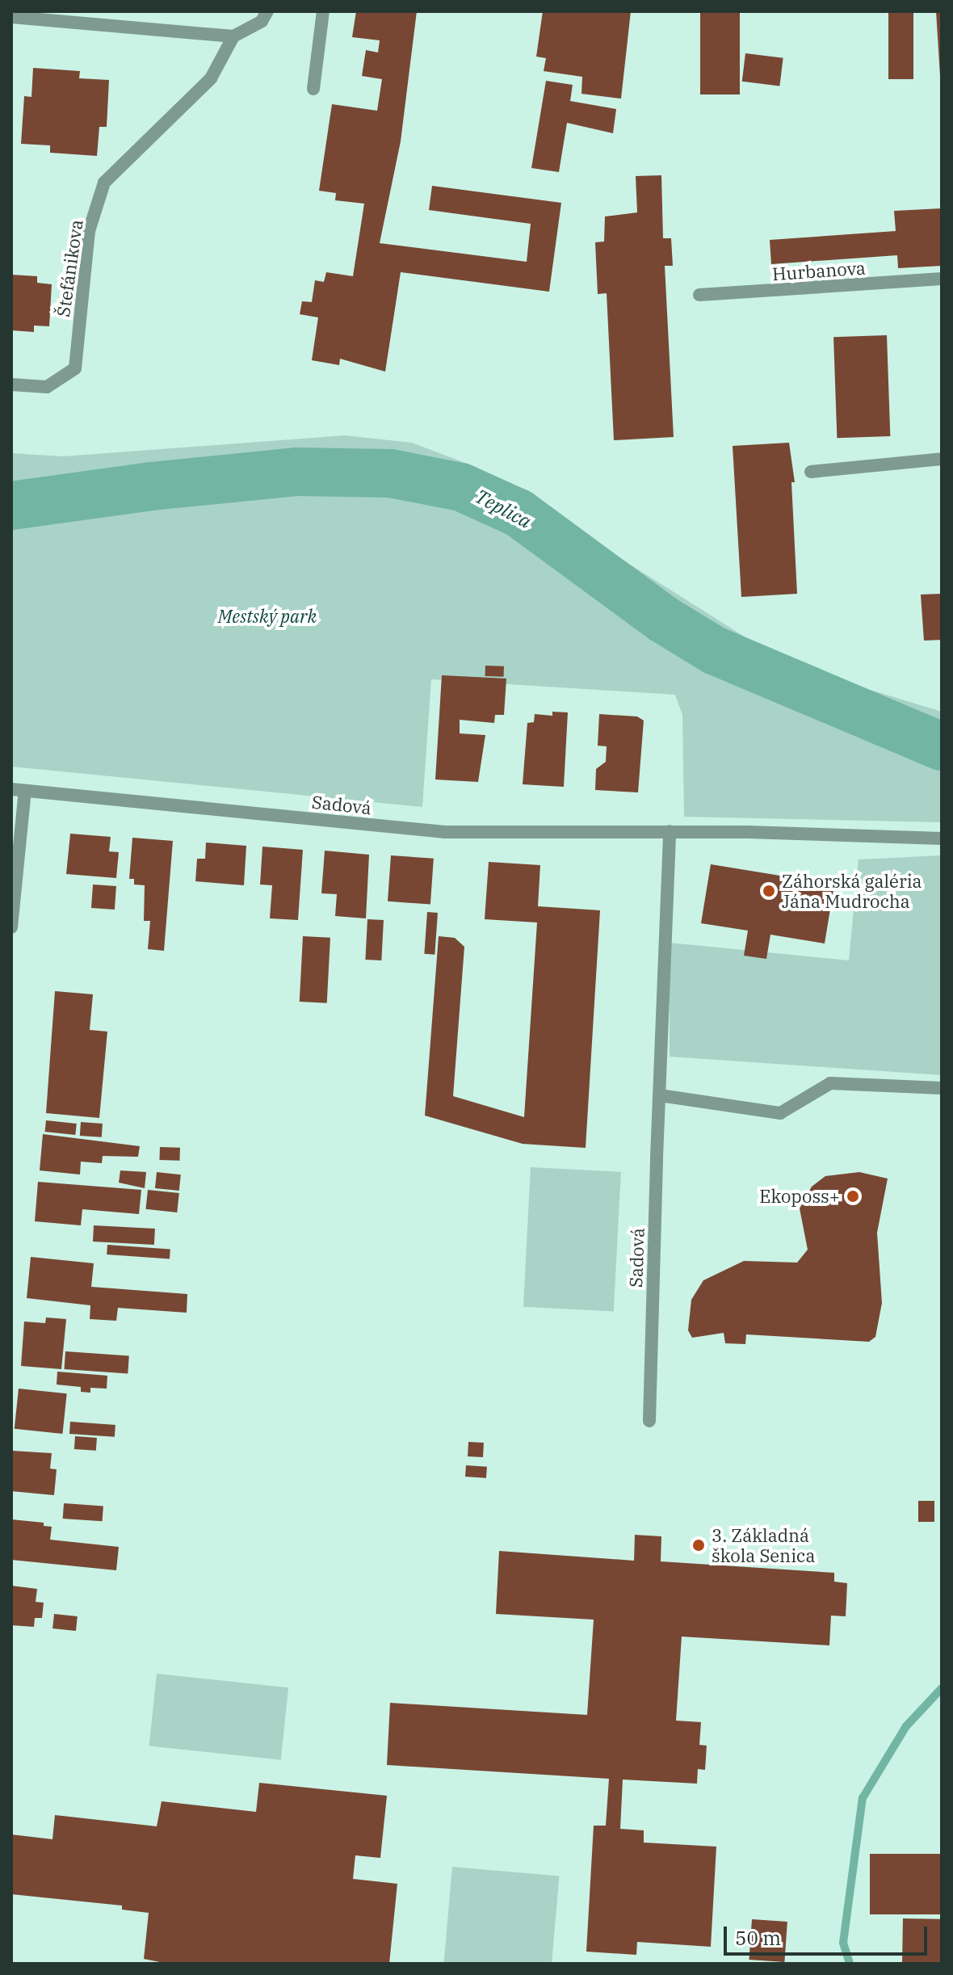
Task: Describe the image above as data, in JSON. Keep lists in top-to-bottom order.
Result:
{
  "streets": {
    "street": ["Štefánikova", "Hurbanova", "Sadová"]
  },
  "water": ["Teplica"],
  "parks": ["Mestský park"],
  "places": ["Záhorská galéria Jána Mudrocha", "Ekoposs+", "3. Základná škola Senica"],
  "scale_bar": "50 m"
}
